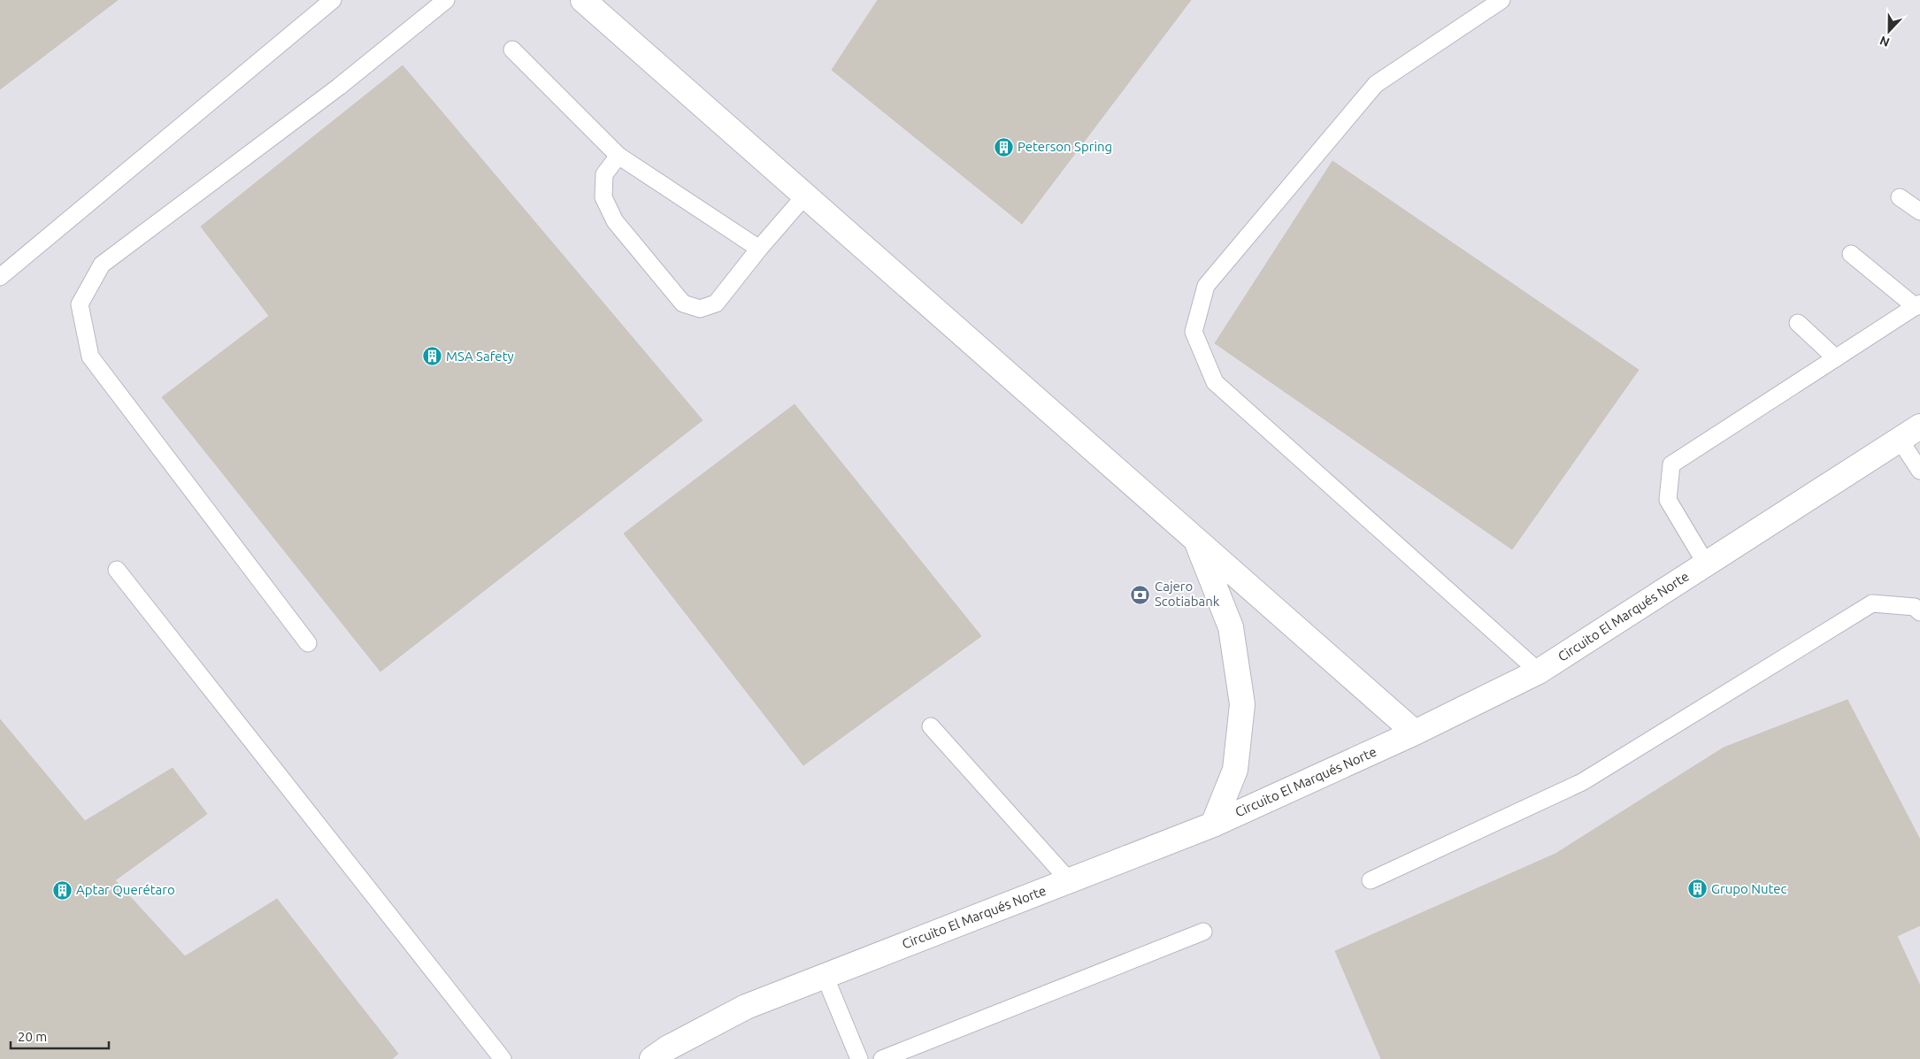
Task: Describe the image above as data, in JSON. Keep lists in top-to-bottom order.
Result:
{
  "streets": {
    "street": ["Circuito El Marqués Norte"]
  },
  "places": {
    "building": [
      "Peterson Spring",
      "MSA Safety",
      "Grupo Nutec",
      "Aptar Querétaro"
    ],
    "bank": ["Cajero Scotiabank"]
  },
  "scale_bar": "20 m",
  "north": "bottom"
}
